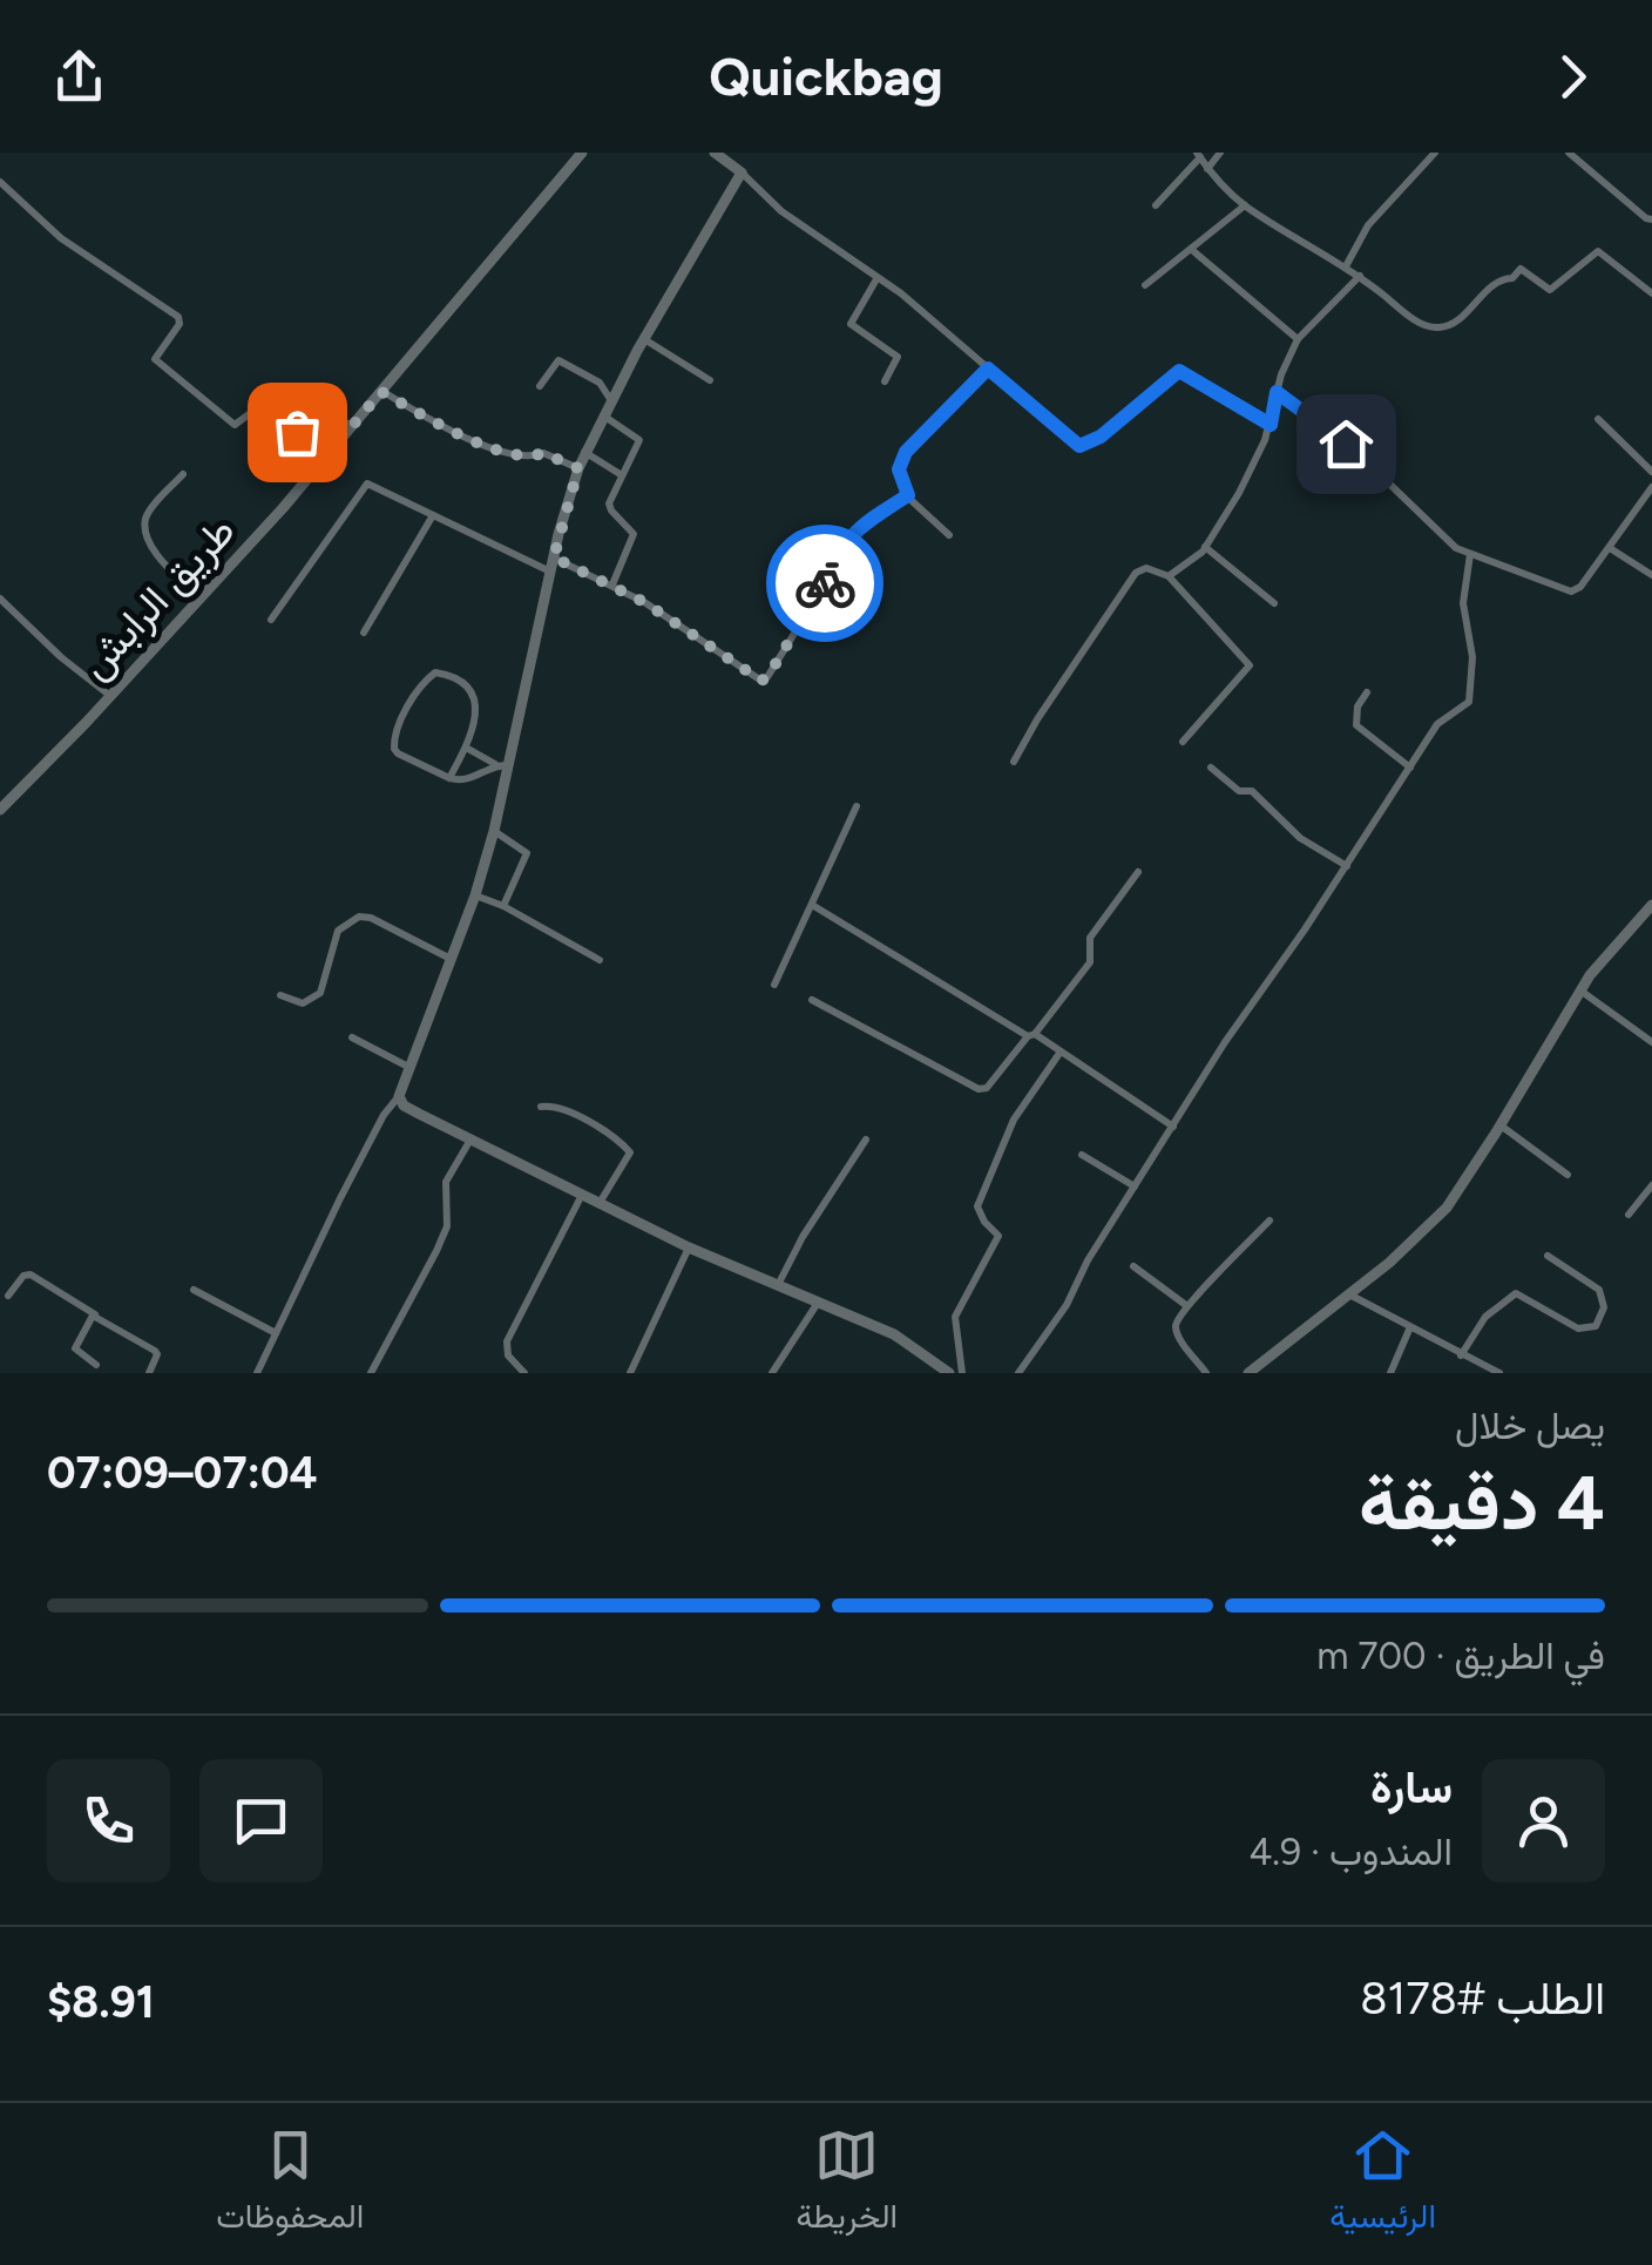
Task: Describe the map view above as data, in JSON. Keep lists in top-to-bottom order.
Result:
{
  "streets": {
    "street": ["طريق الرابش"]
  },
  "page": {
    "header": "Quickbag",
    "heading": ["4 دقيقة", "يصل خلال", "07:04–07:09"],
    "panel": [
      "سارة",
      "المندوب · 4.9",
      "الطلب #8178",
      "$8.91"
    ],
    "bar": "في الطريق · 700 m",
    "tabs": ["الرئيسية", "الخريطة", "المحفوظات"]
  }
}
